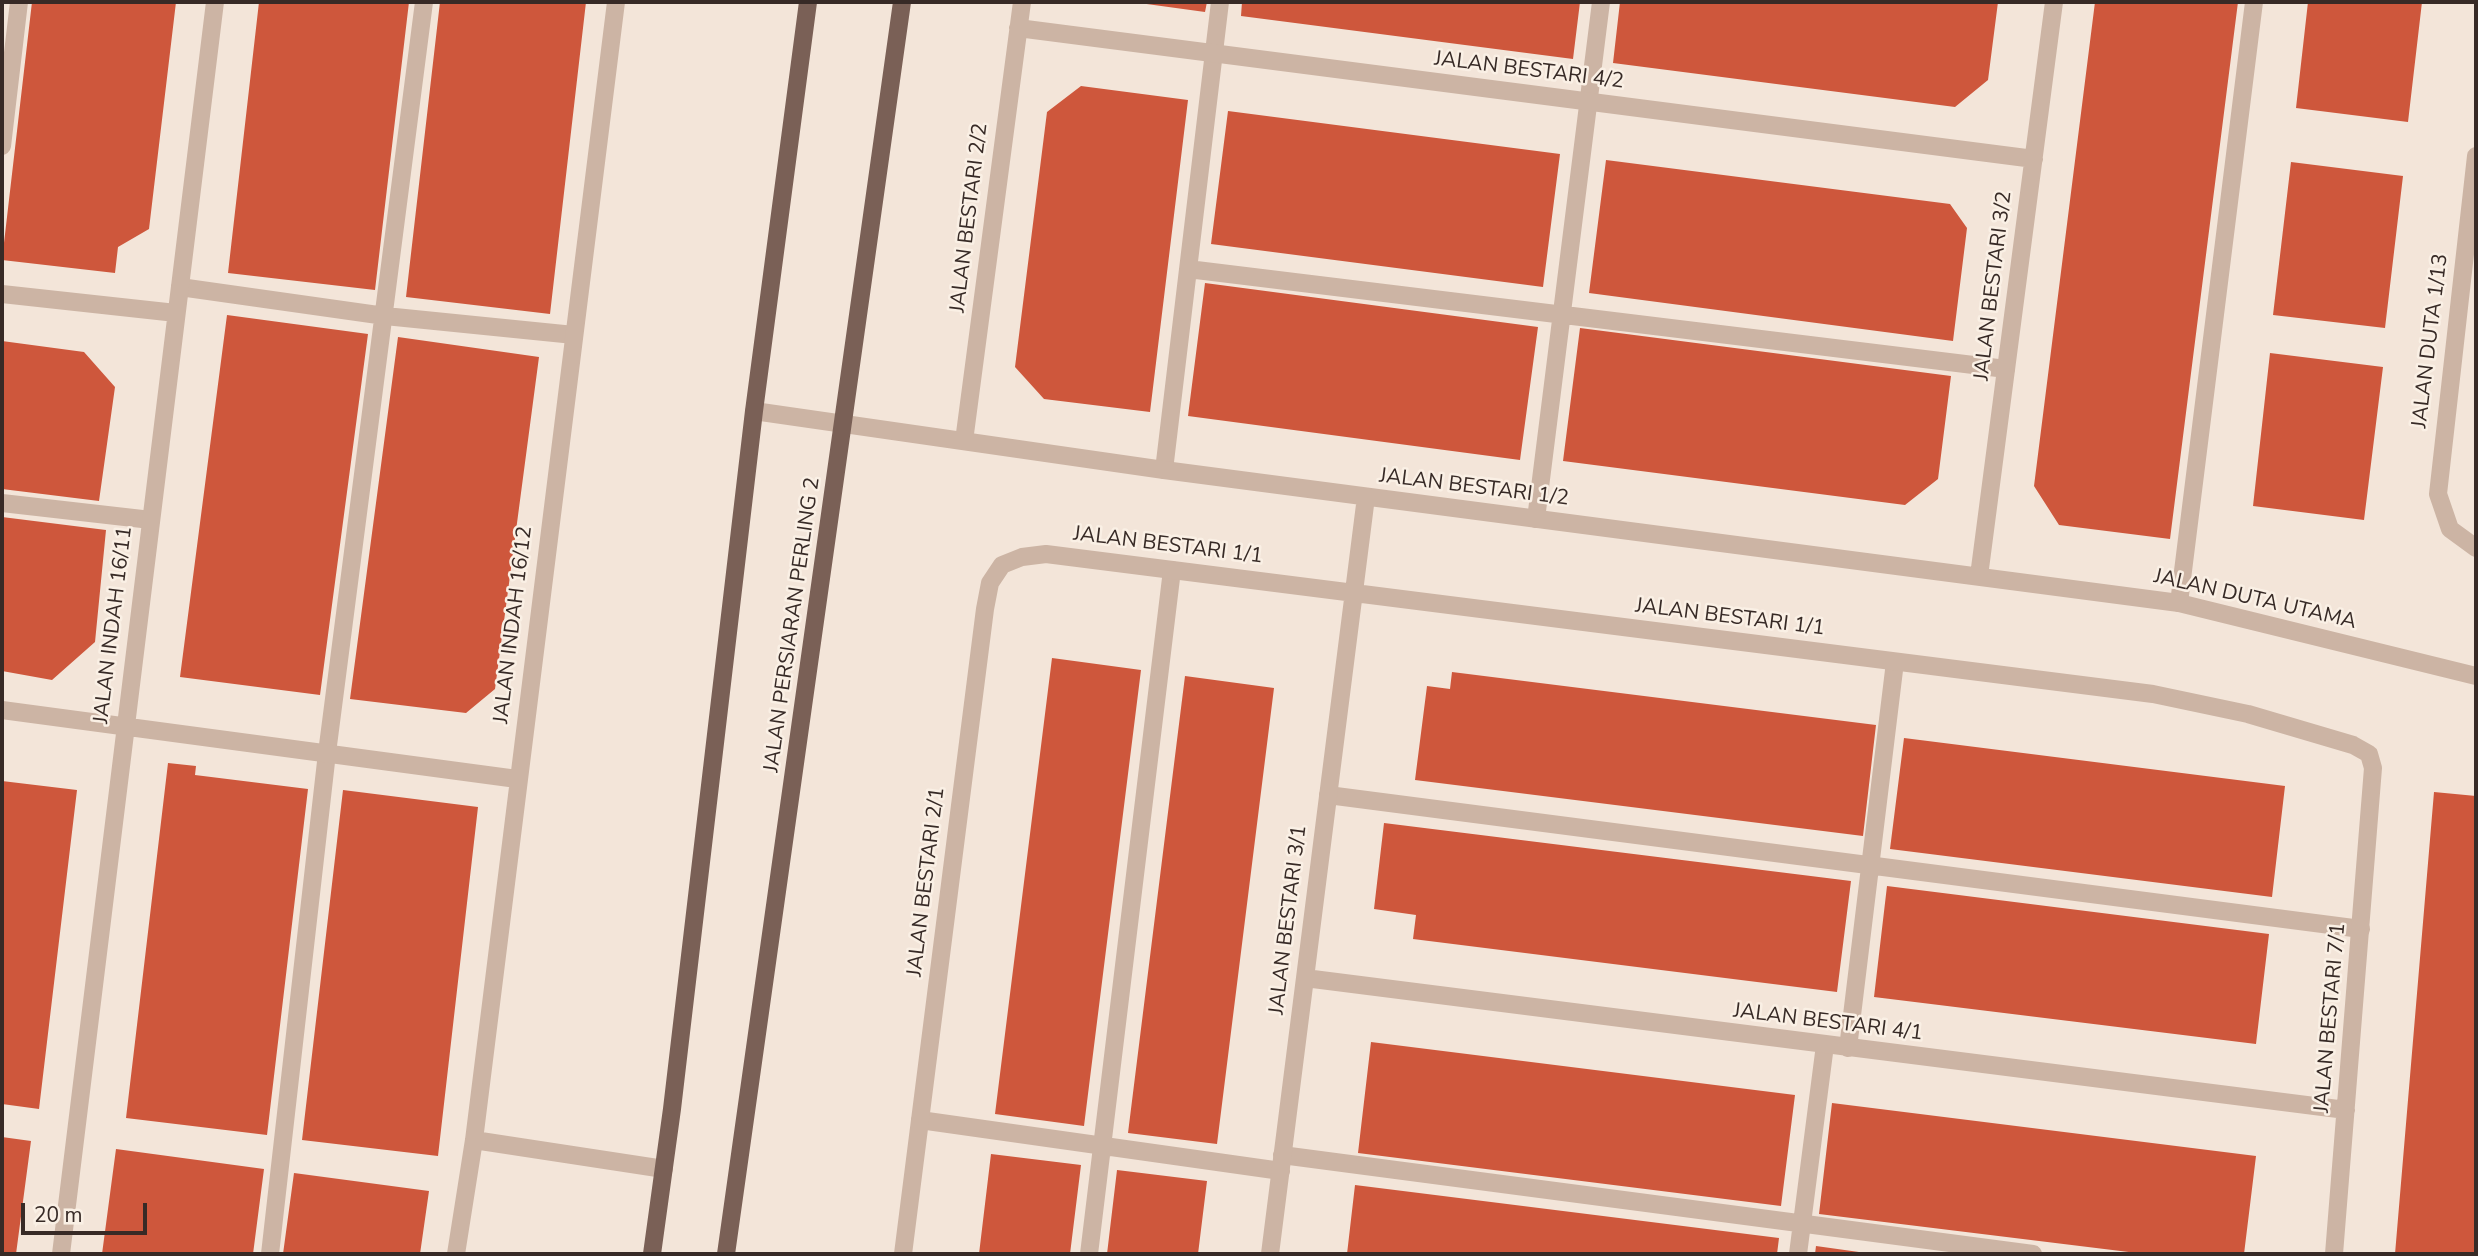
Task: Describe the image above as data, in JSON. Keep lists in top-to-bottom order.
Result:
{
  "streets": {
    "main road": ["JALAN PERSIARAN PERLING 2"],
    "street": [
      "JALAN BESTARI 4/2",
      "JALAN BESTARI 2/2",
      "JALAN BESTARI 3/2",
      "JALAN DUTA 1/13",
      "JALAN BESTARI 1/2",
      "JALAN BESTARI 1/1",
      "JALAN DUTA UTAMA",
      "JALAN INDAH 16/11",
      "JALAN INDAH 16/12",
      "JALAN BESTARI 2/1",
      "JALAN BESTARI 3/1",
      "JALAN BESTARI 7/1",
      "JALAN BESTARI 4/1"
    ]
  },
  "crossings": [
    ["JALAN BESTARI 4/2", "JALAN BESTARI 2/2"],
    ["JALAN BESTARI 4/2", "JALAN BESTARI 3/2"],
    ["JALAN BESTARI 2/2", "JALAN BESTARI 1/2"],
    ["JALAN BESTARI 3/2", "JALAN BESTARI 1/2"],
    ["JALAN BESTARI 3/2", "JALAN DUTA UTAMA"],
    ["JALAN BESTARI 1/2", "JALAN DUTA UTAMA"],
    ["JALAN BESTARI 1/2", "JALAN BESTARI 3/1"],
    ["JALAN BESTARI 1/1", "JALAN BESTARI 2/1"],
    ["JALAN BESTARI 1/1", "JALAN BESTARI 3/1"],
    ["JALAN BESTARI 1/1", "JALAN BESTARI 7/1"],
    ["JALAN BESTARI 3/1", "JALAN BESTARI 4/1"],
    ["JALAN BESTARI 7/1", "JALAN BESTARI 4/1"]
  ],
  "scale_bar": "20 m"
}
